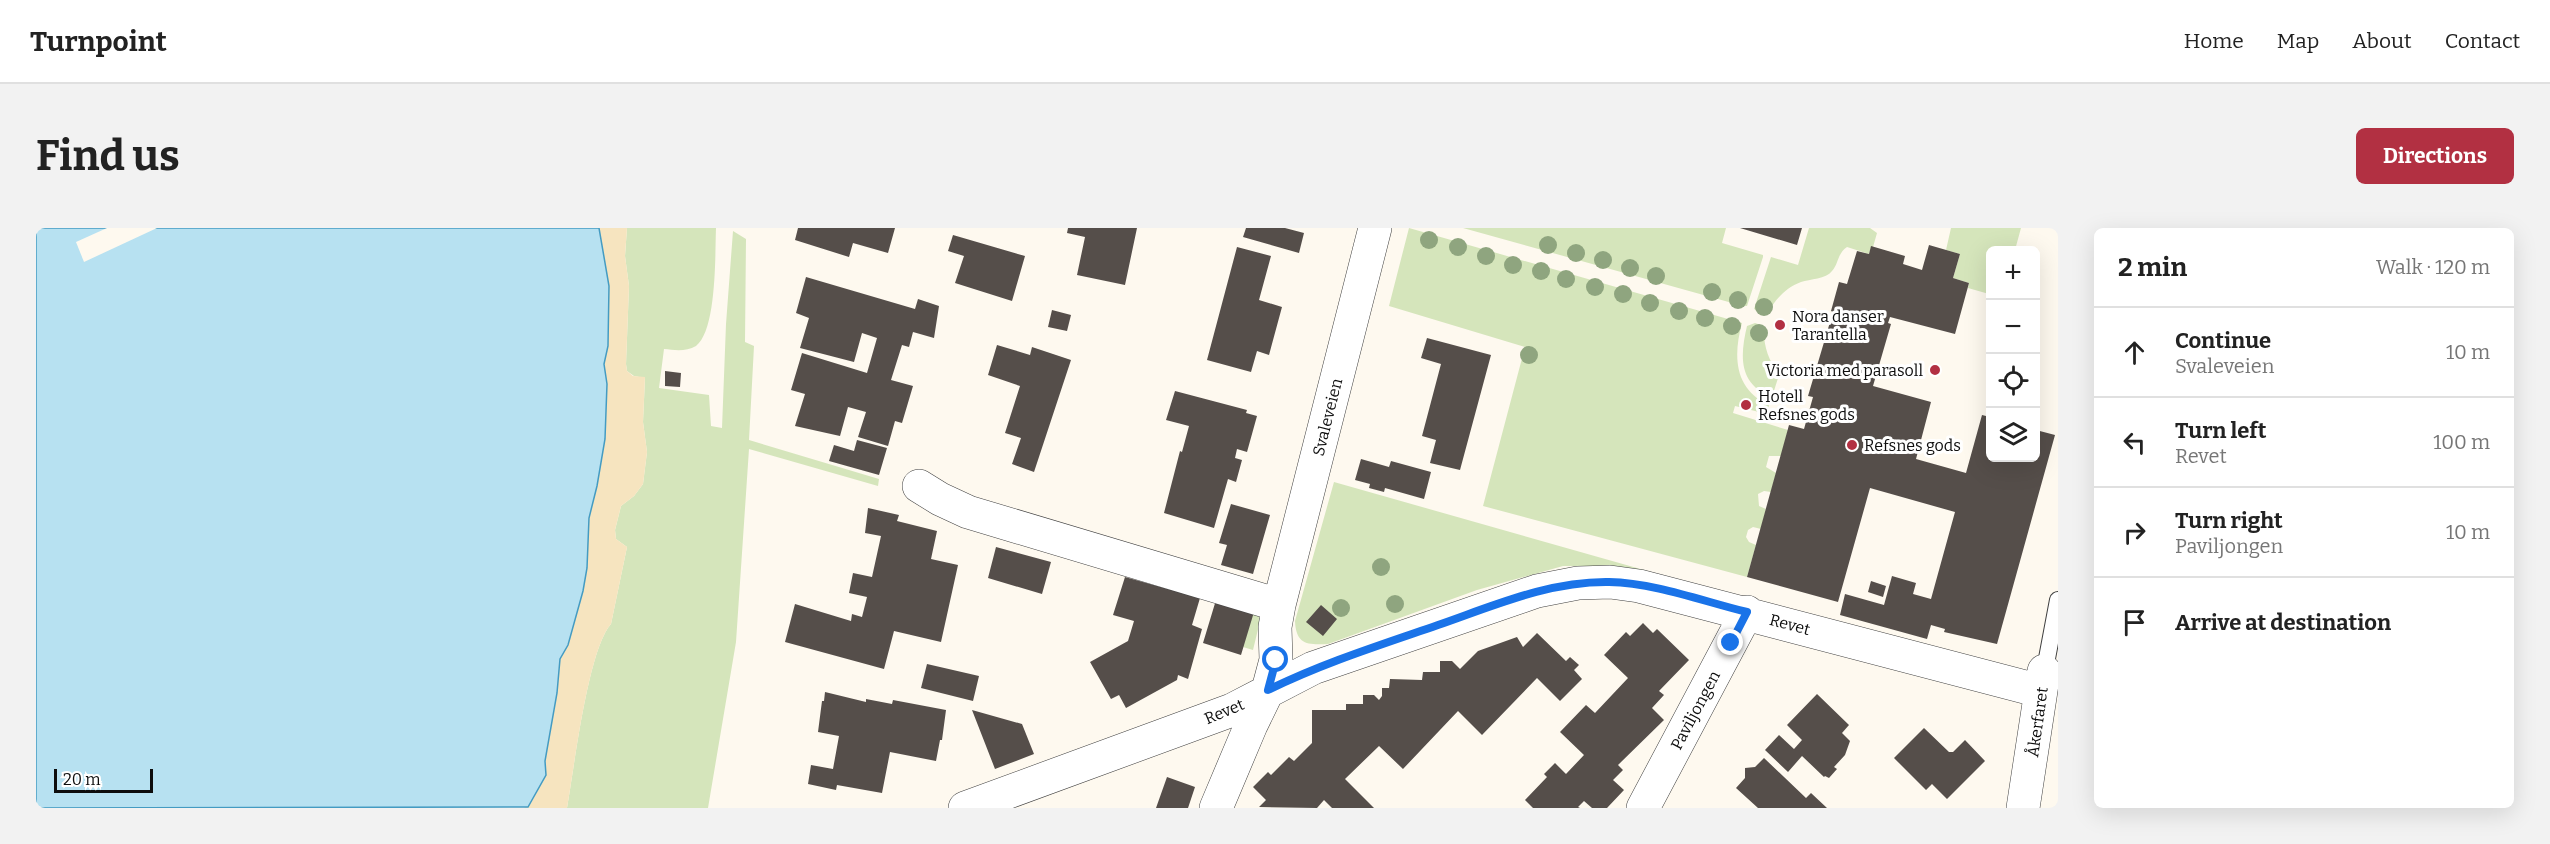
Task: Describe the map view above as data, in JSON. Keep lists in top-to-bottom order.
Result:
{
  "streets": {
    "street": [
      "Svaleveien",
      "Revet",
      "Paviljongen",
      "Åkerfaret"
    ]
  },
  "crossings": [
    ["Svaleveien", "Revet"],
    ["Revet", "Paviljongen"],
    ["Revet", "Åkerfaret"]
  ],
  "places": [
    "Nora danser Tarantella",
    "Victoria med parasoll",
    "Hotell Refsnes gods",
    "Refsnes gods"
  ],
  "scale_bar": "20 m",
  "page": {
    "header": "Turnpoint",
    "nav": [
      "Home",
      "Map",
      "About",
      "Contact"
    ],
    "buttons": "Directions",
    "title": "Find us",
    "heading": ["2 min", "Walk · 120 m"],
    "map_buttons": ["+", "−"],
    "list": [
      ["Continue", "Svaleveien", "10 m"],
      ["Turn left", "Revet", "100 m"],
      ["Turn right", "Paviljongen", "10 m"],
      "Arrive at destination"
    ],
    "scale": "20 m"
  }
}
